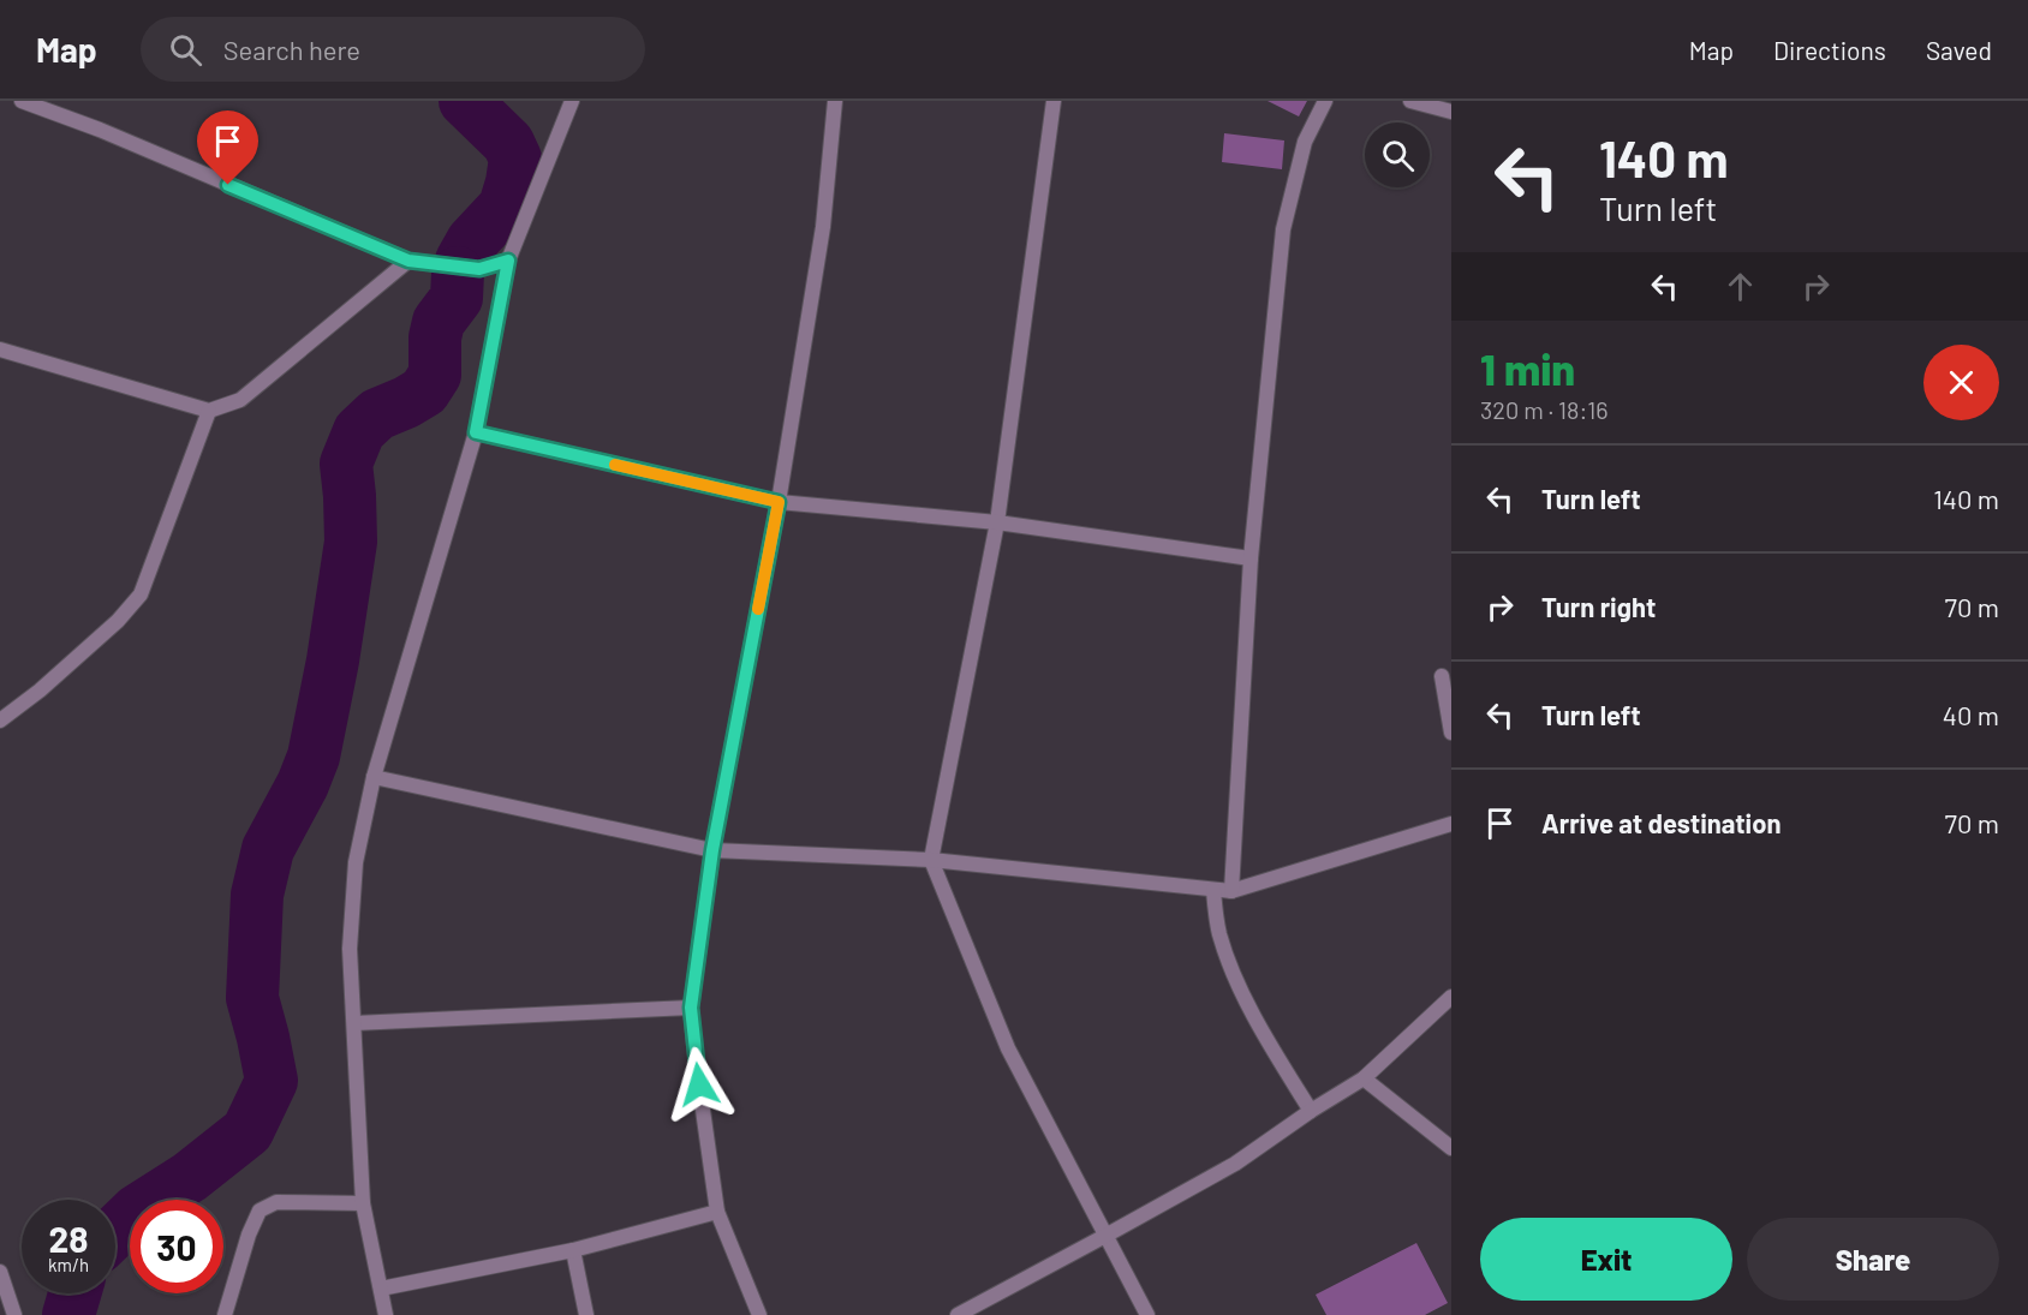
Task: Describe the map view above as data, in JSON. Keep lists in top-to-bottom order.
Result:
{
  "page": {
    "header": "Map",
    "search": "Search here",
    "nav": ["Map", "Directions", "Saved"],
    "turn": ["140 m", "Turn left"],
    "heading": ["1 min", "320 m · 18:16"],
    "list": [
      {
        "name": "Turn left",
        "value": "140 m"
      },
      {
        "name": "Turn right",
        "value": "70 m"
      },
      {
        "name": "Turn left",
        "value": "40 m"
      },
      {
        "name": "Arrive at destination",
        "value": "70 m"
      }
    ],
    "speed": "28 km/h",
    "limit": "30",
    "buttons": ["Exit", "Share"]
  }
}
